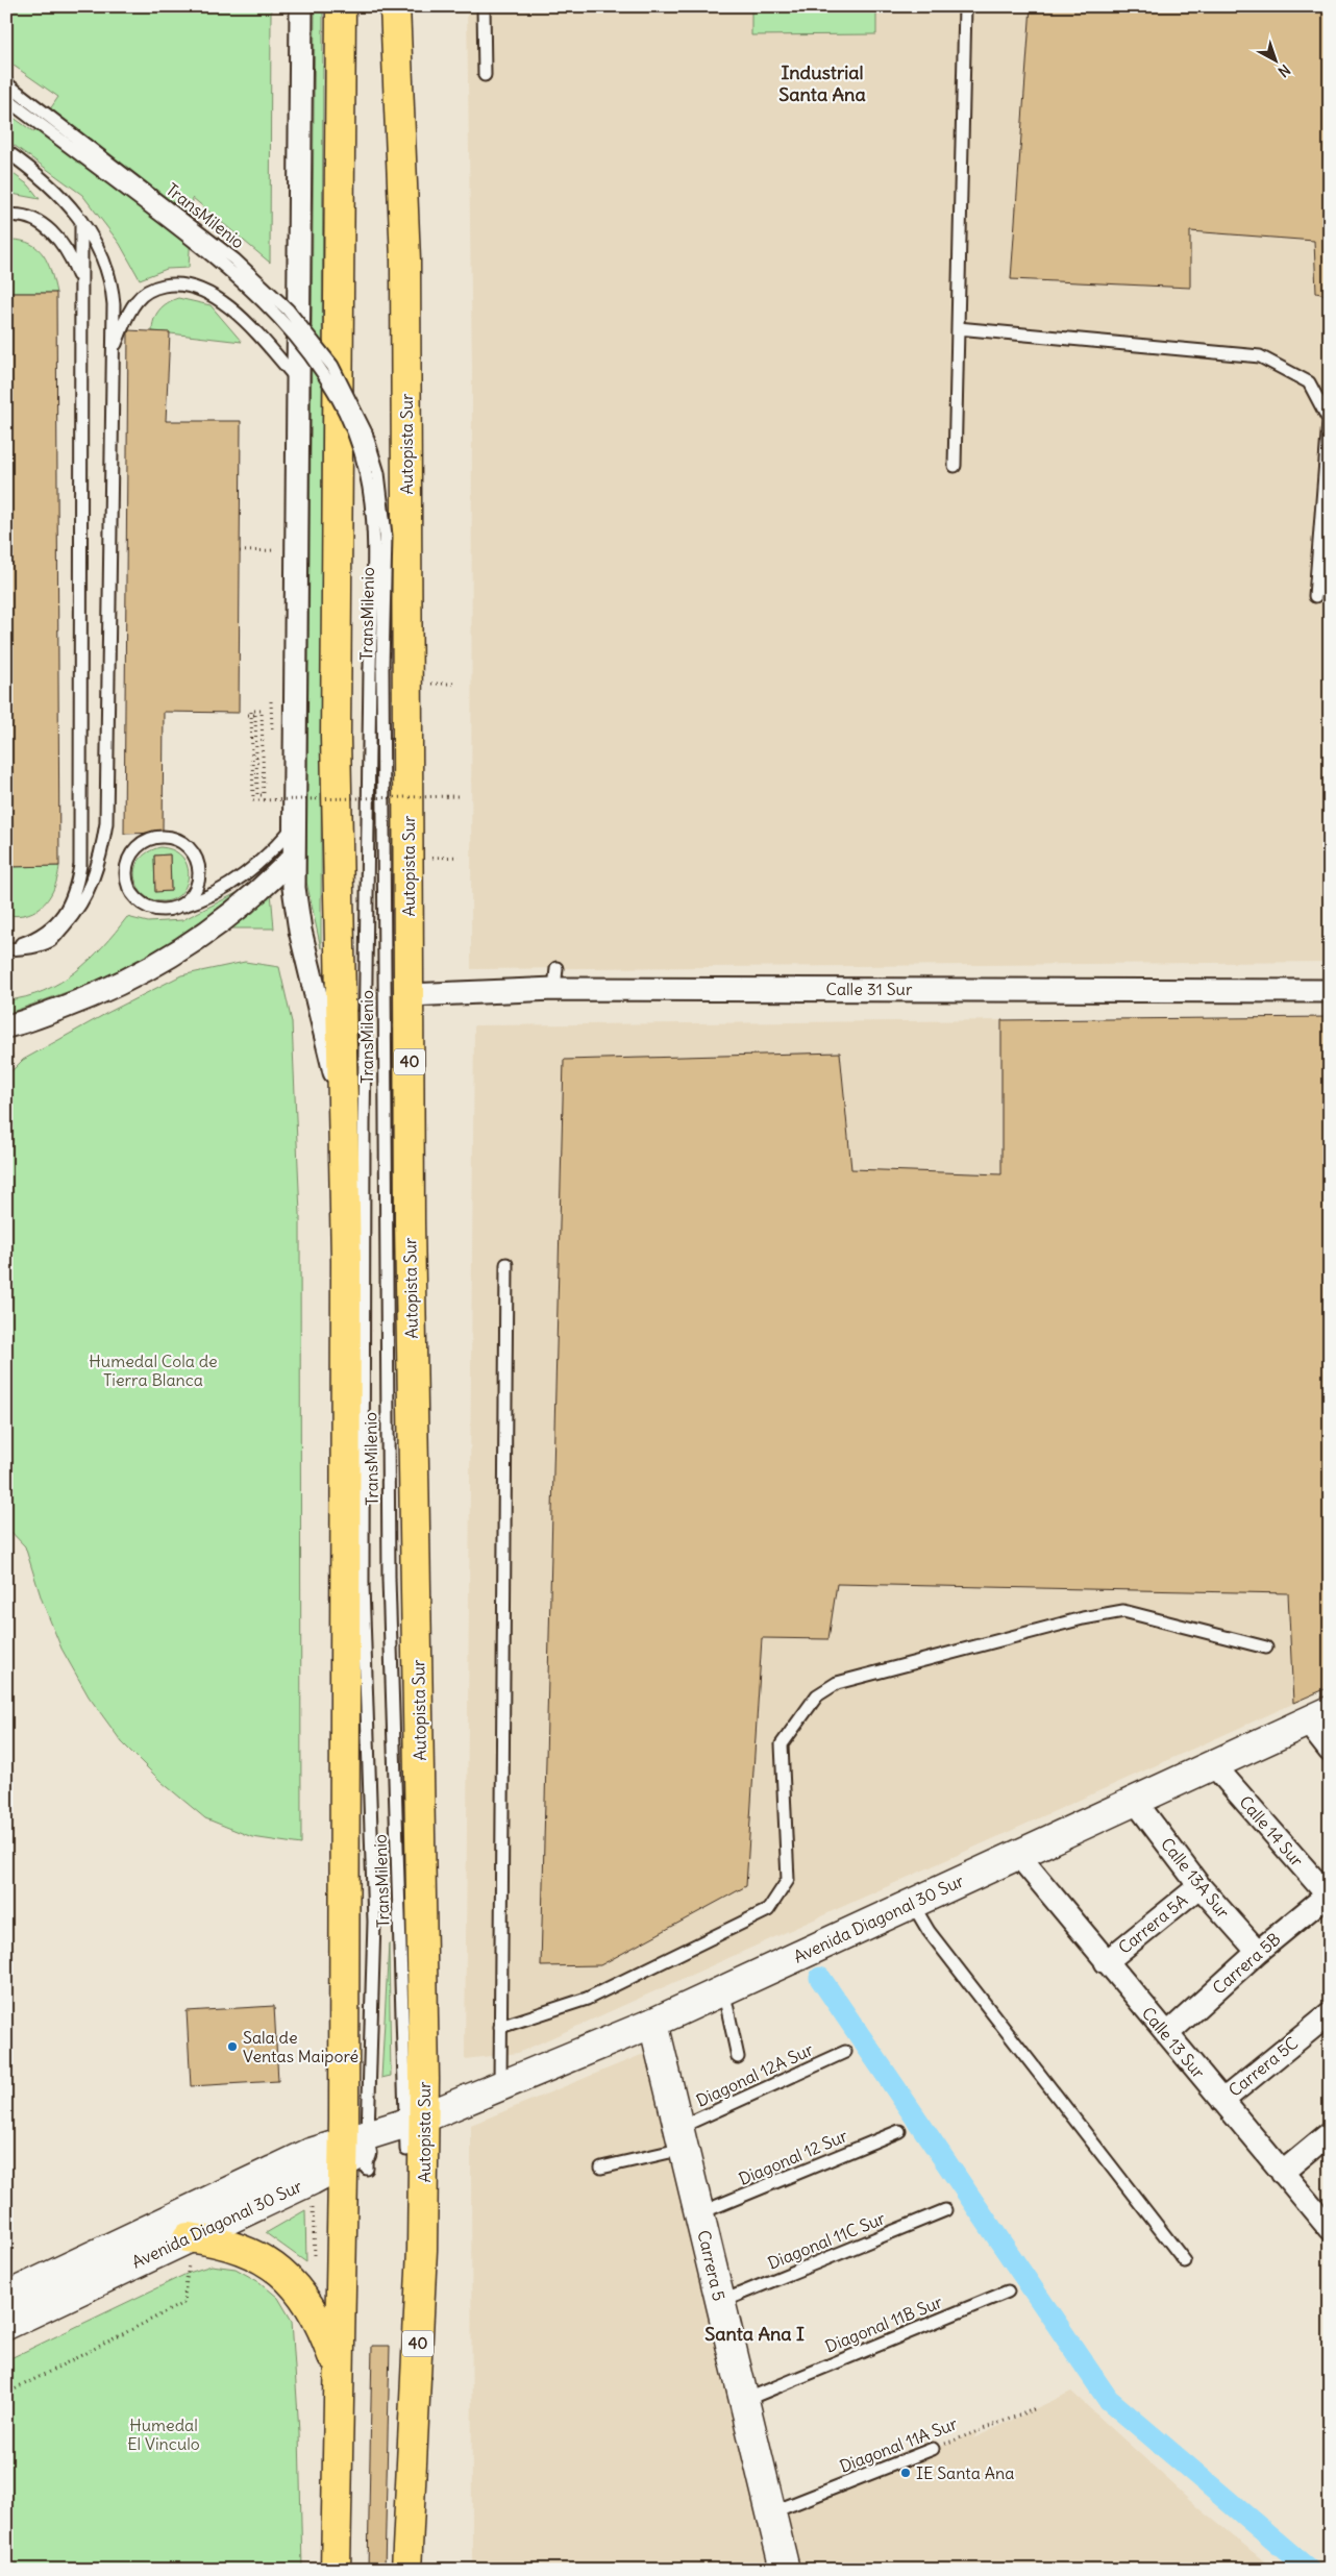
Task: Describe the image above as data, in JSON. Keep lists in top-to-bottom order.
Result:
{
  "streets": {
    "highway": ["Autopista Sur", "40"],
    "street": [
      "Calle 31 Sur",
      "Calle 14 Sur",
      "Calle 13A Sur",
      "Avenida Diagonal 30 Sur",
      "Carrera 5A",
      "Carrera 5B",
      "Calle 13 Sur",
      "Carrera 5C",
      "Carrera 5"
    ],
    "lane": [
      "TransMilenio",
      "Diagonal 12A Sur",
      "Diagonal 12 Sur",
      "Diagonal 11C Sur",
      "Diagonal 11B Sur",
      "Diagonal 11A Sur"
    ]
  },
  "crossings": [
    ["TransMilenio", "Autopista Sur"],
    ["TransMilenio", "Avenida Diagonal 30 Sur"],
    ["Autopista Sur", "Calle 31 Sur"],
    ["Autopista Sur", "Avenida Diagonal 30 Sur"],
    ["Calle 14 Sur", "Avenida Diagonal 30 Sur"],
    ["Calle 14 Sur", "Carrera 5B"],
    ["Calle 13A Sur", "Avenida Diagonal 30 Sur"],
    ["Calle 13A Sur", "Carrera 5A"],
    ["Calle 13A Sur", "Carrera 5B"],
    ["Avenida Diagonal 30 Sur", "Calle 13 Sur"],
    ["Avenida Diagonal 30 Sur", "Carrera 5"],
    ["Carrera 5A", "Calle 13 Sur"],
    ["Carrera 5B", "Calle 13 Sur"],
    ["Calle 13 Sur", "Carrera 5C"],
    ["Diagonal 12A Sur", "Carrera 5"],
    ["Diagonal 12 Sur", "Carrera 5"],
    ["Diagonal 11C Sur", "Carrera 5"],
    ["Carrera 5", "Diagonal 11B Sur"],
    ["Carrera 5", "Diagonal 11A Sur"]
  ],
  "districts": ["Industrial Santa Ana", "Santa Ana I"],
  "parks": ["Humedal Cola de Tierra Blanca", "Humedal El Vinculo"],
  "places": ["Sala de Ventas Maiporé", "IE Santa Ana"],
  "north": "bottom right"
}
